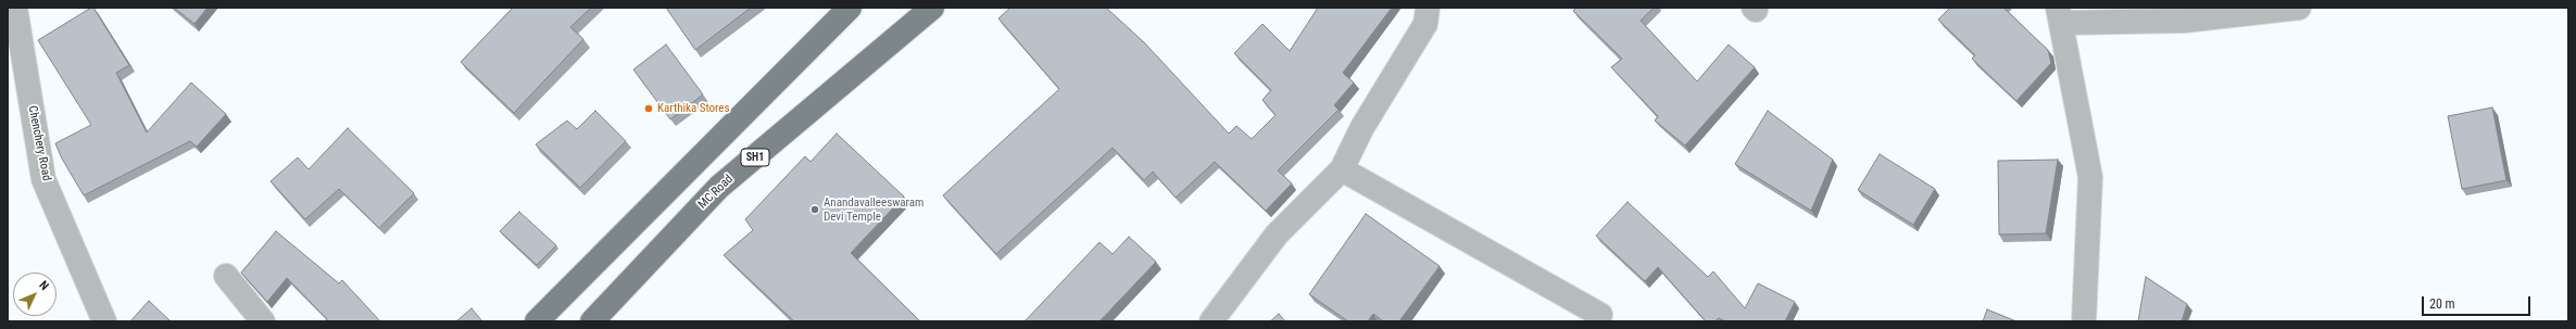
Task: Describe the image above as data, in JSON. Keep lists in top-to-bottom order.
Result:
{
  "streets": {
    "main road": ["SH1", "MC Road"],
    "street": ["Chenchery Road"]
  },
  "places": ["Karthika Stores", "Anandavalleeswaram Devi Temple"],
  "scale_bar": "20 m",
  "north": "top right"
}
